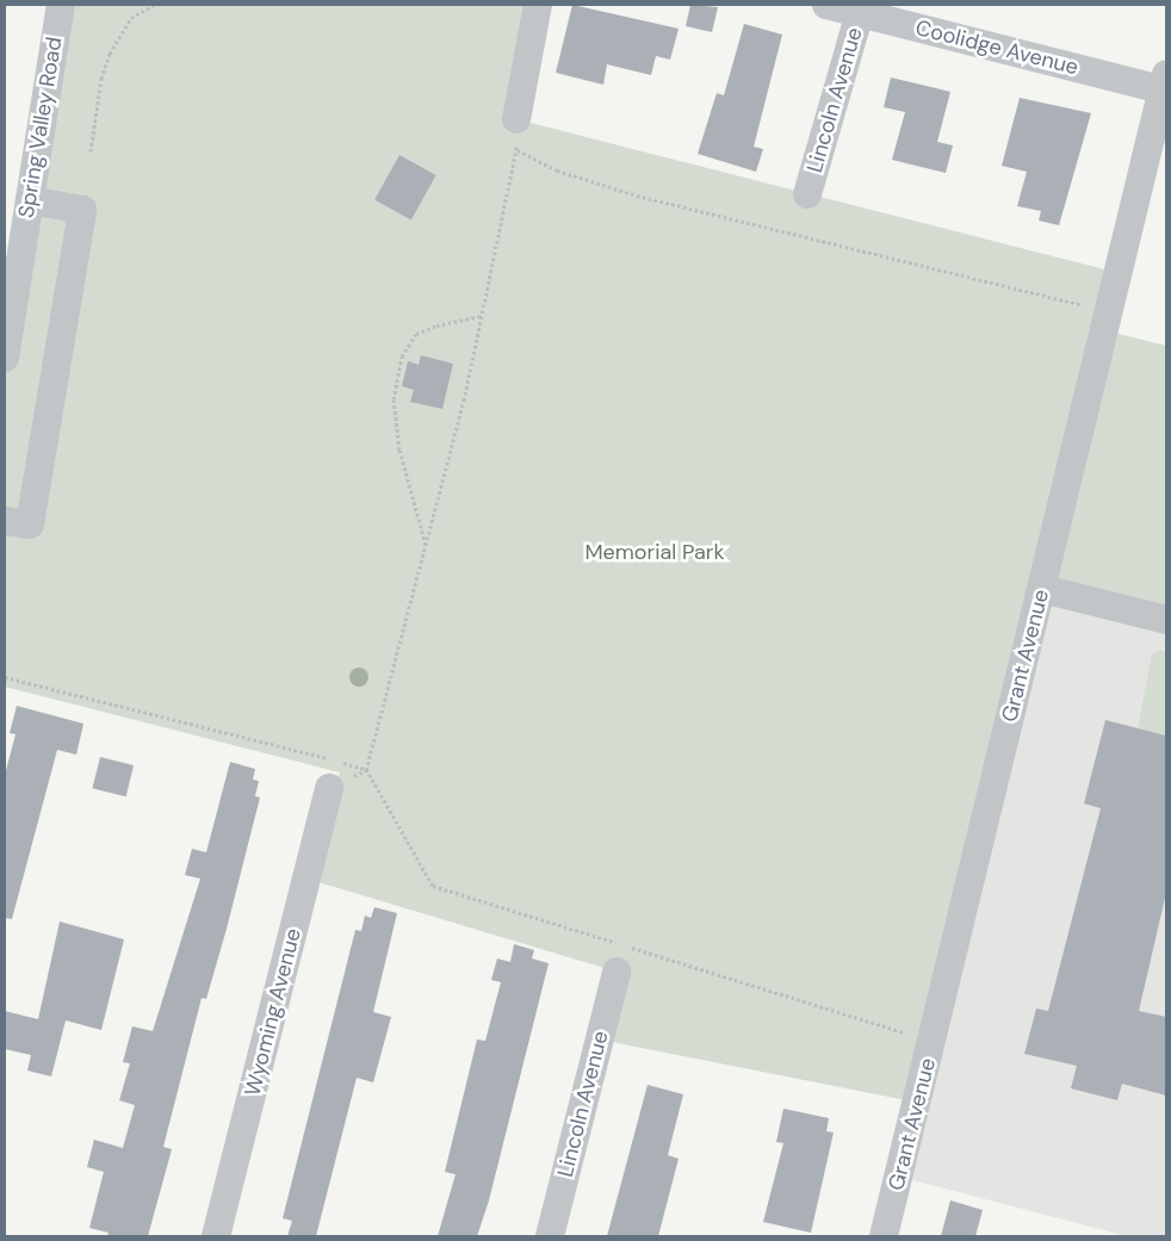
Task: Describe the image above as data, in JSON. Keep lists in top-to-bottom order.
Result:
{
  "streets": {
    "street": [
      "Coolidge Avenue",
      "Lincoln Avenue",
      "Spring Valley Road",
      "Grant Avenue",
      "Wyoming Avenue"
    ]
  },
  "crossings": [
    ["Coolidge Avenue", "Lincoln Avenue"],
    ["Coolidge Avenue", "Grant Avenue"]
  ],
  "parks": ["Memorial Park"]
}
